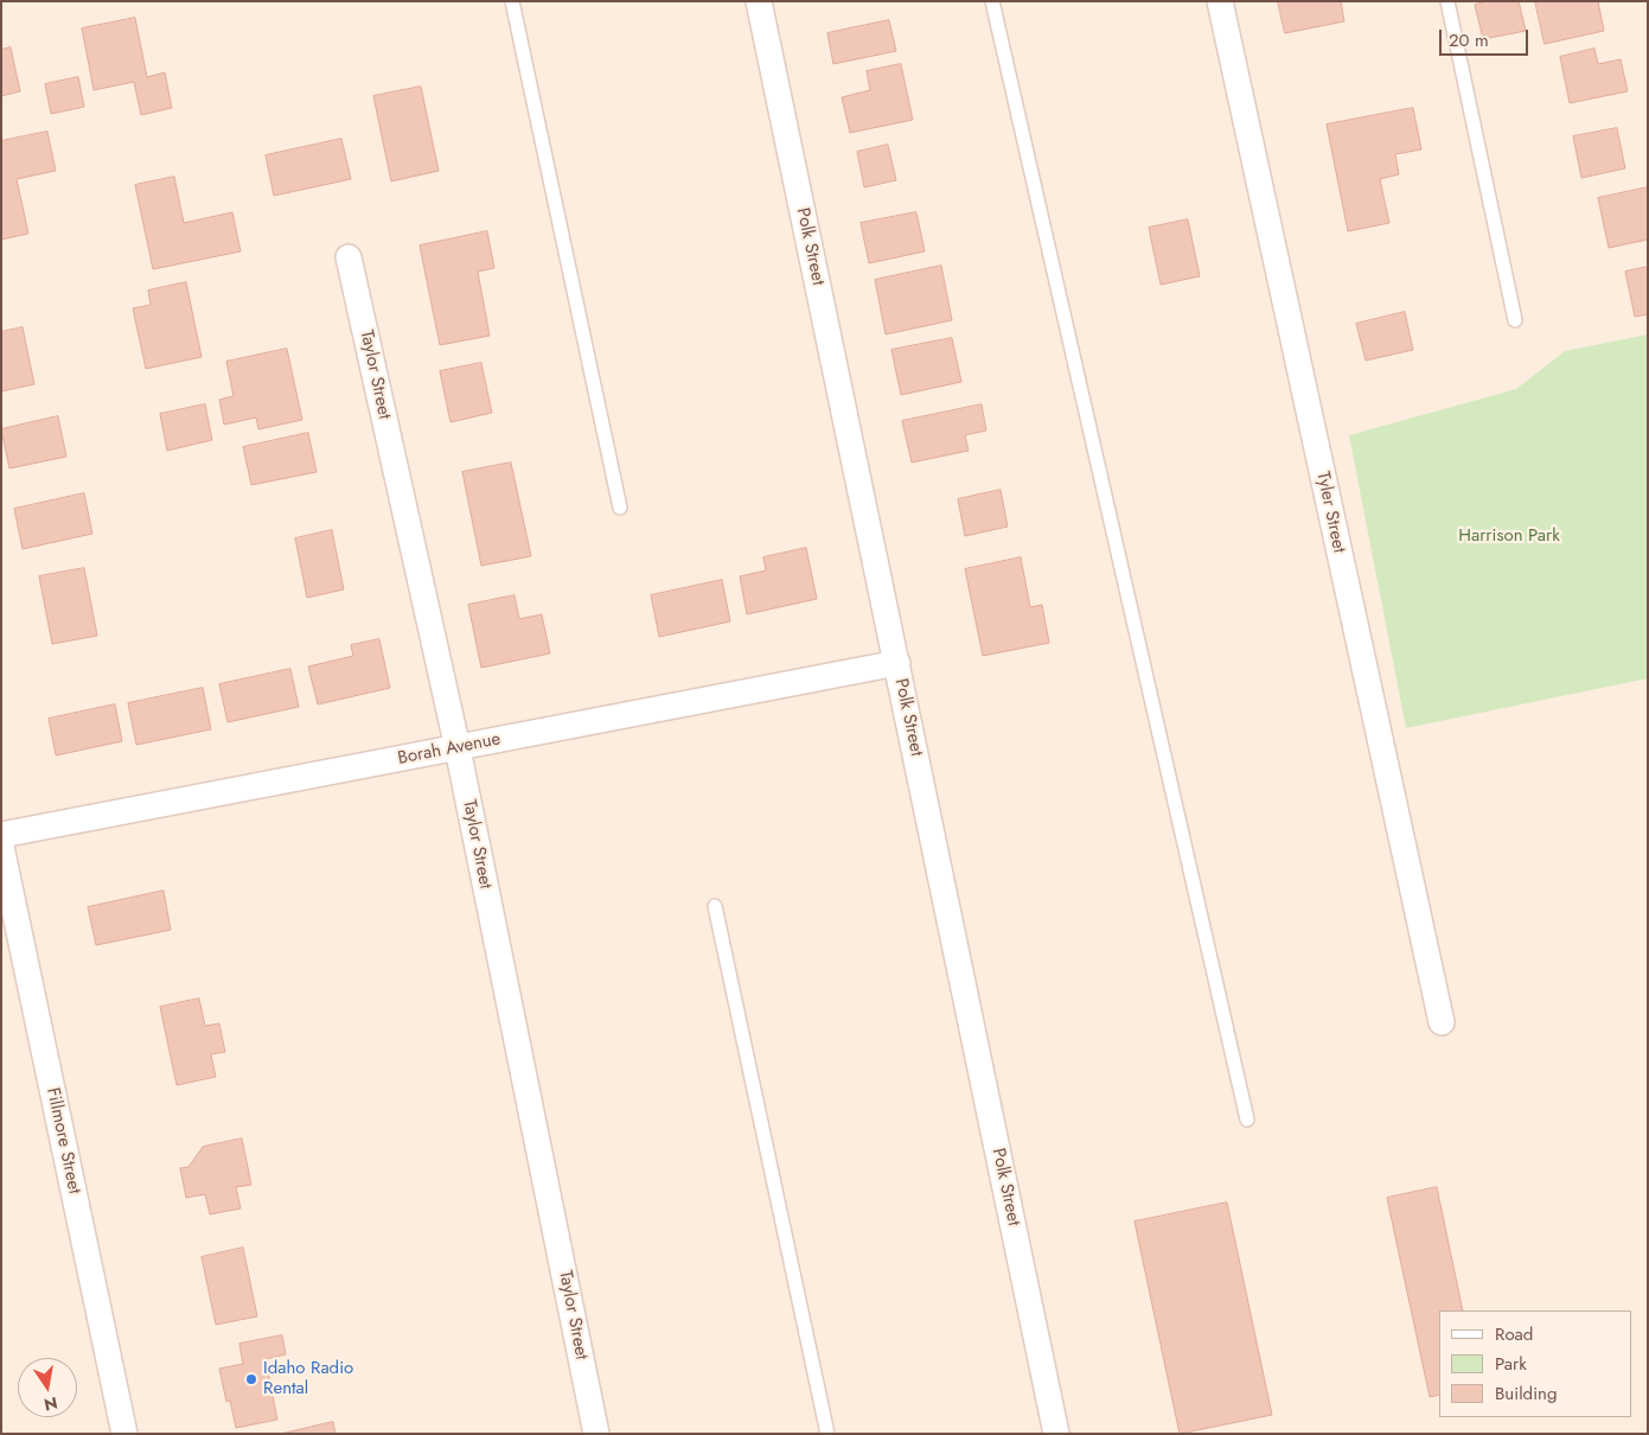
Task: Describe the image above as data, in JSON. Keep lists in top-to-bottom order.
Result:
{
  "streets": {
    "street": [
      "Polk Street",
      "Taylor Street",
      "Tyler Street",
      "Borah Avenue",
      "Fillmore Street"
    ]
  },
  "crossings": [
    ["Polk Street", "Borah Avenue"],
    ["Taylor Street", "Borah Avenue"]
  ],
  "parks": ["Harrison Park"],
  "places": ["Idaho Radio Rental"],
  "legend": ["Road", "Park", "Building"],
  "scale_bar": "20 m",
  "north": "bottom"
}
